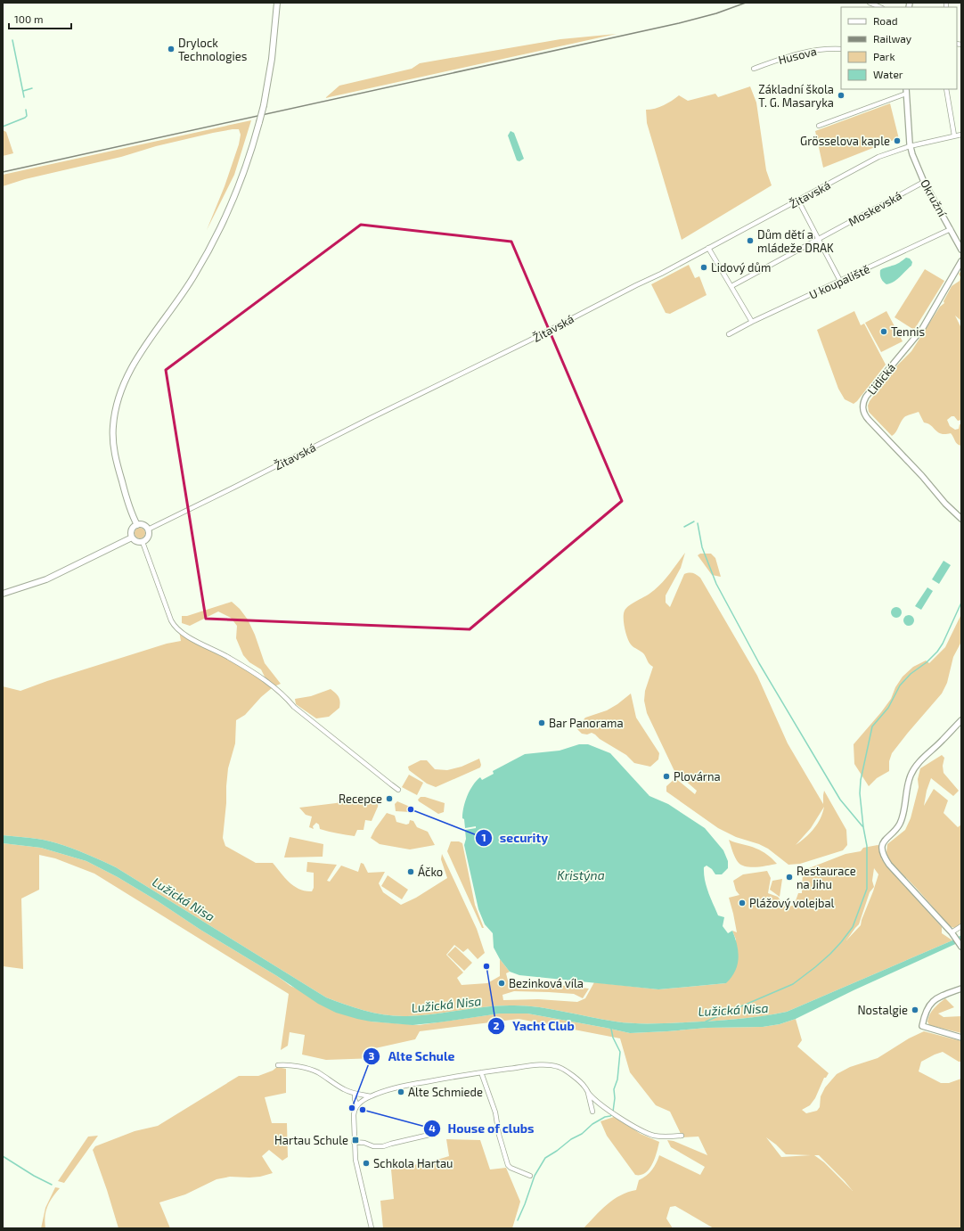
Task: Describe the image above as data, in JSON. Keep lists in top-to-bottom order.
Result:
{
  "streets": {
    "street": [
      "Husova",
      "Žitavská",
      "Okružní",
      "Moskevská",
      "U koupaliště",
      "Lidická"
    ]
  },
  "crossings": [
    ["Žitavská", "Okružní"],
    ["Okružní", "Moskevská"],
    ["Okružní", "U koupaliště"]
  ],
  "water": ["Kristýna", "Lužická Nisa"],
  "places": {
    "other": [
      "Drylock Technologies",
      "Základní škola T. G. Masaryka",
      "Grösselova kaple",
      "Dům dětí a mládeže DRAK",
      "Lidový dům",
      "Tennis",
      "Bar Panorama",
      "Plovárna",
      "Recepce",
      "security",
      "Áčko",
      "Restaurace na Jihu",
      "Plážový volejbal",
      "Yacht Club",
      "Bezinková víla",
      "Nostalgie",
      "Alte Schmiede",
      "Alte Schule",
      "House of clubs",
      "Schkola Hartau"
    ],
    "transit": ["Hartau Schule"]
  },
  "legend": [
    "Road",
    "Railway",
    "Park",
    "Water"
  ],
  "scale_bar": "100 m"
}
